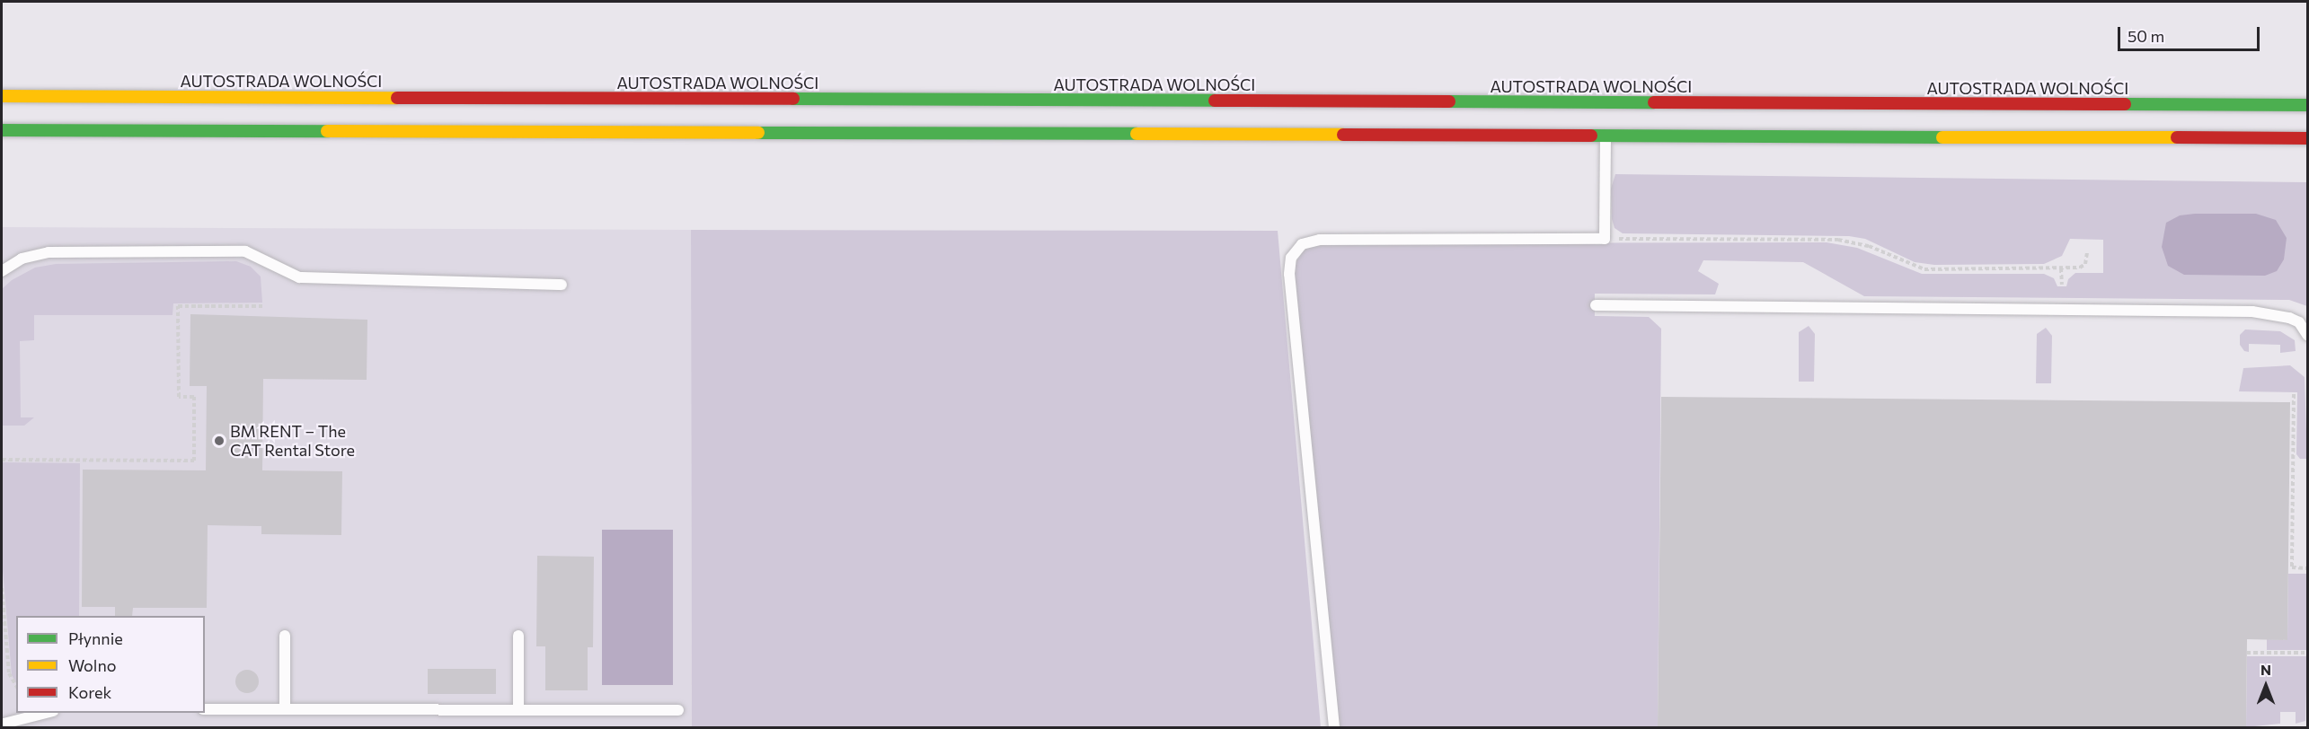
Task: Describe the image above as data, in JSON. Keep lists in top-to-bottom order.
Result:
{
  "streets": {
    "highway": ["AUTOSTRADA WOLNOŚCI"]
  },
  "places": ["BM RENT – The CAT Rental Store"],
  "legend": ["Płynnie", "Wolno", "Korek"],
  "scale_bar": "50 m",
  "north": "top"
}
